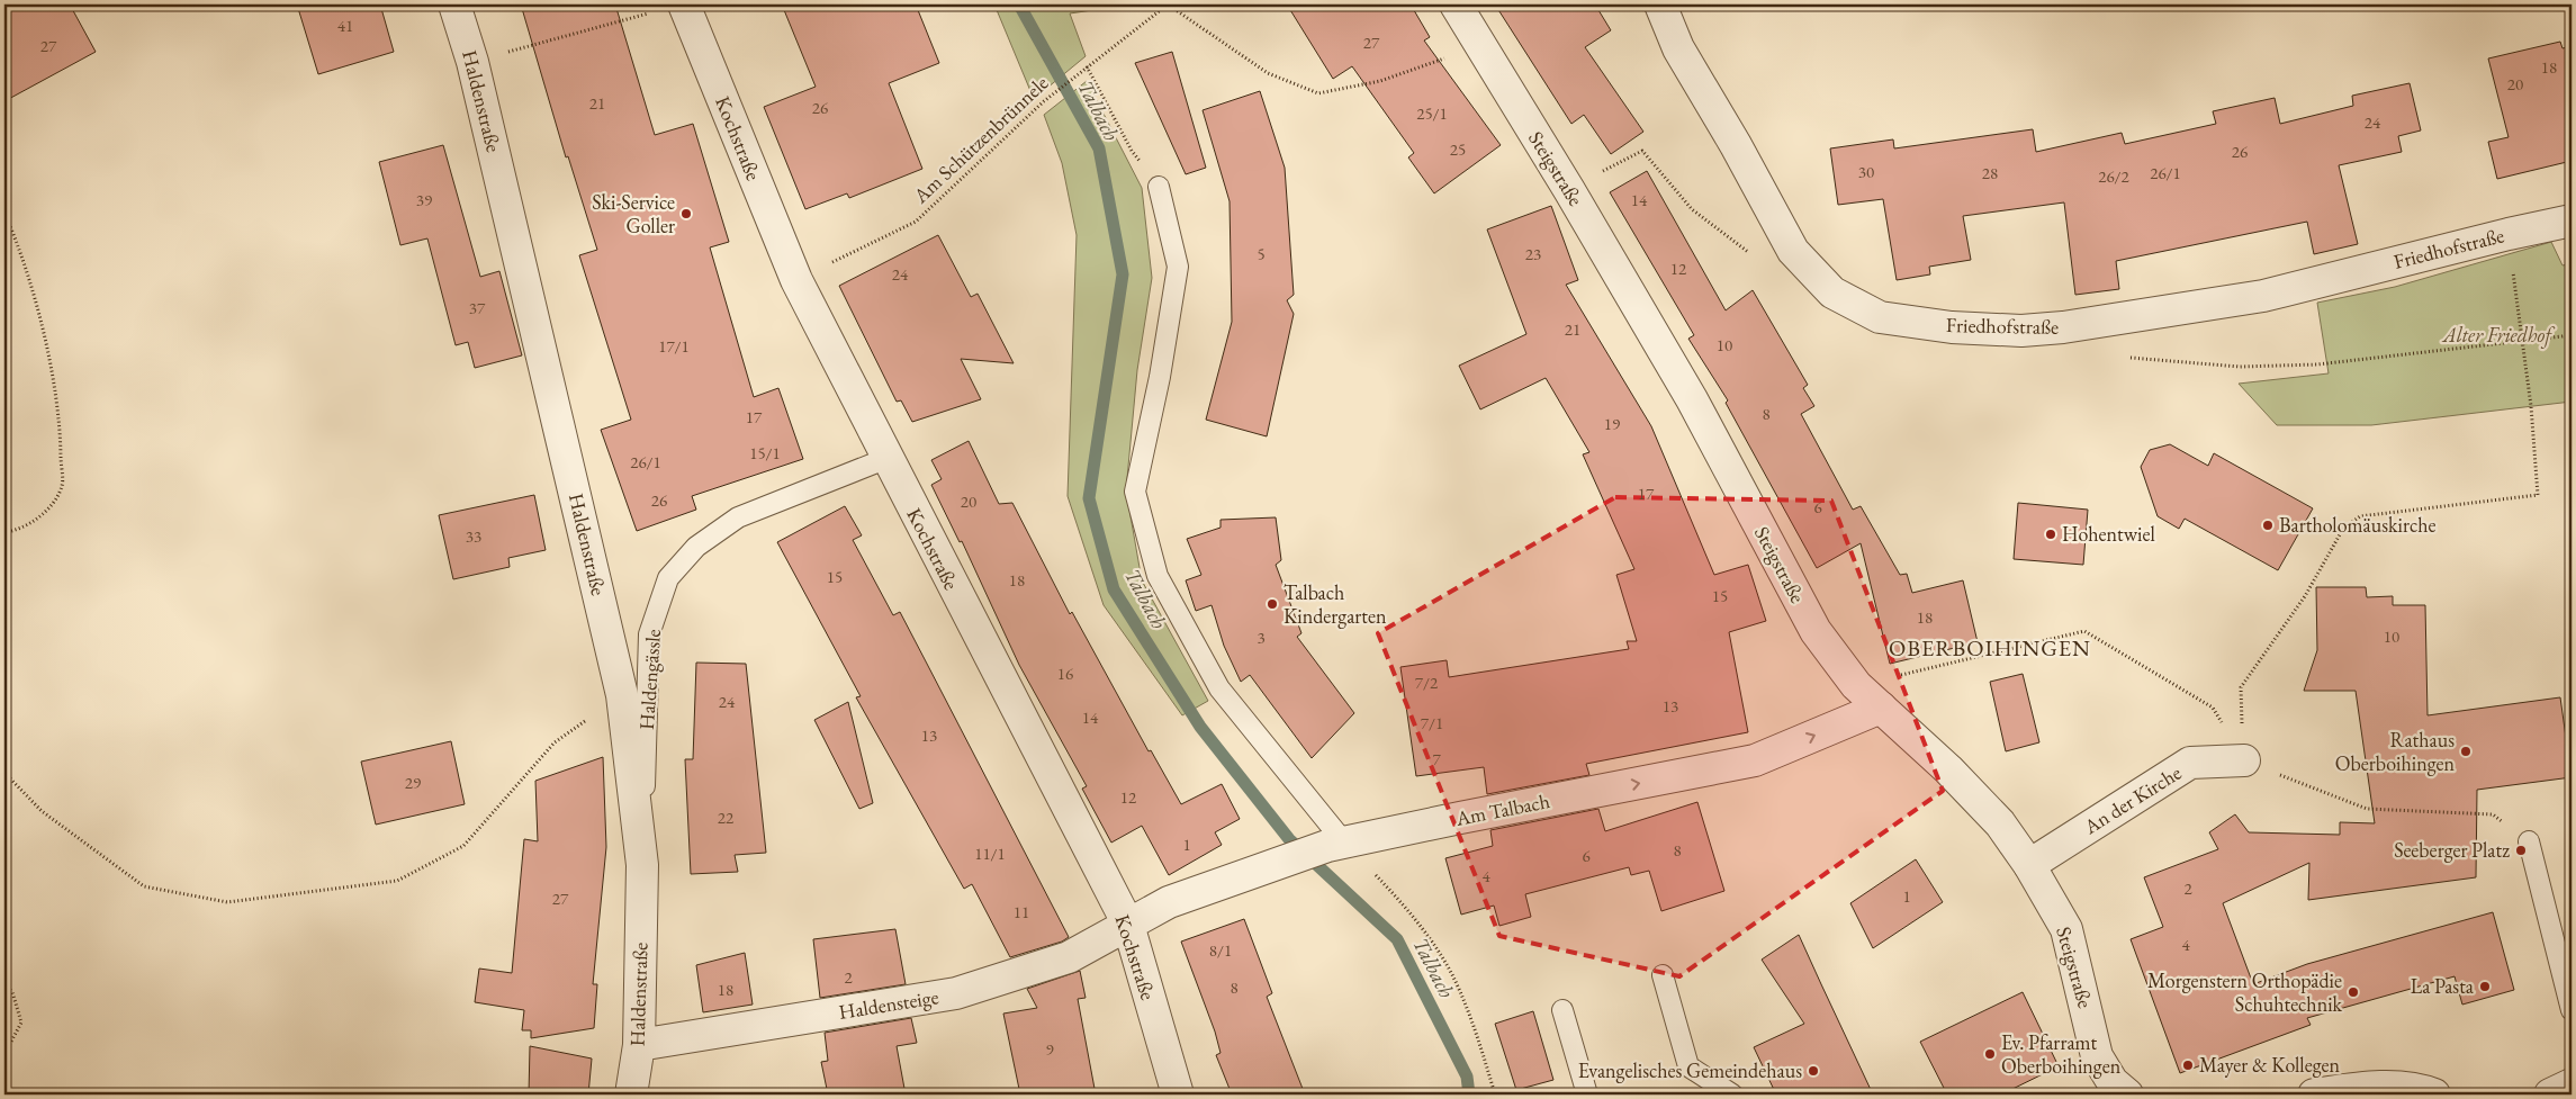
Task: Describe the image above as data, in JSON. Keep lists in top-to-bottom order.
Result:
{
  "streets": {
    "street": [
      "Haldenstraße",
      "Kochstraße",
      "Steigstraße",
      "Friedhofstraße",
      "An der Kirche",
      "Am Talbach",
      "Haldensteige"
    ],
    "lane": ["Haldengässle"],
    "path": ["Am Schützenbrünnele"]
  },
  "crossings": [
    ["Haldenstraße", "Haldengässle"],
    ["Haldenstraße", "Haldensteige"],
    ["Kochstraße", "Am Schützenbrünnele"],
    ["Kochstraße", "Haldengässle"],
    ["Kochstraße", "Am Talbach"],
    ["Kochstraße", "Haldensteige"],
    ["Am Schützenbrünnele", "Steigstraße"],
    ["Steigstraße", "An der Kirche"],
    ["Steigstraße", "Am Talbach"],
    ["Am Talbach", "Haldensteige"]
  ],
  "one_way": ["Am Talbach"],
  "districts": ["OBERBOIHINGEN"],
  "water": ["Talbach"],
  "parks": ["Alter Friedhof"],
  "places": [
    "Ski-Service Goller",
    "Bartholomäuskirche",
    "Hohentwiel",
    "Talbach Kindergarten",
    "Rathaus Oberboihingen",
    "Seeberger Platz",
    "La Pasta",
    "Morgenstern Orthopädie Schuhtechnik",
    "Ev. Pfarramt Oberboihingen",
    "Mayer & Kollegen",
    "Evangelisches Gemeindehaus"
  ],
  "house_numbers": [
    "41",
    "27",
    "27",
    "18",
    "20",
    "21",
    "26",
    "25/1",
    "24",
    "25",
    "26",
    "30",
    "28",
    "26/1",
    "26/2",
    "39",
    "14",
    "5",
    "23",
    "12",
    "24",
    "37",
    "21",
    "10",
    "17/1",
    "8",
    "17",
    "19",
    "15/1",
    "26/1",
    "17",
    "26",
    "20",
    "6",
    "33",
    "15",
    "18",
    "15",
    "18",
    "10",
    "3",
    "16",
    "7/2",
    "24",
    "13",
    "14",
    "7/1",
    "13",
    "7",
    "29",
    "12",
    "22",
    "1",
    "8",
    "11/1",
    "6",
    "4",
    "2",
    "1",
    "27",
    "11",
    "4",
    "8/1",
    "2",
    "8",
    "18",
    "9"
  ]
}
